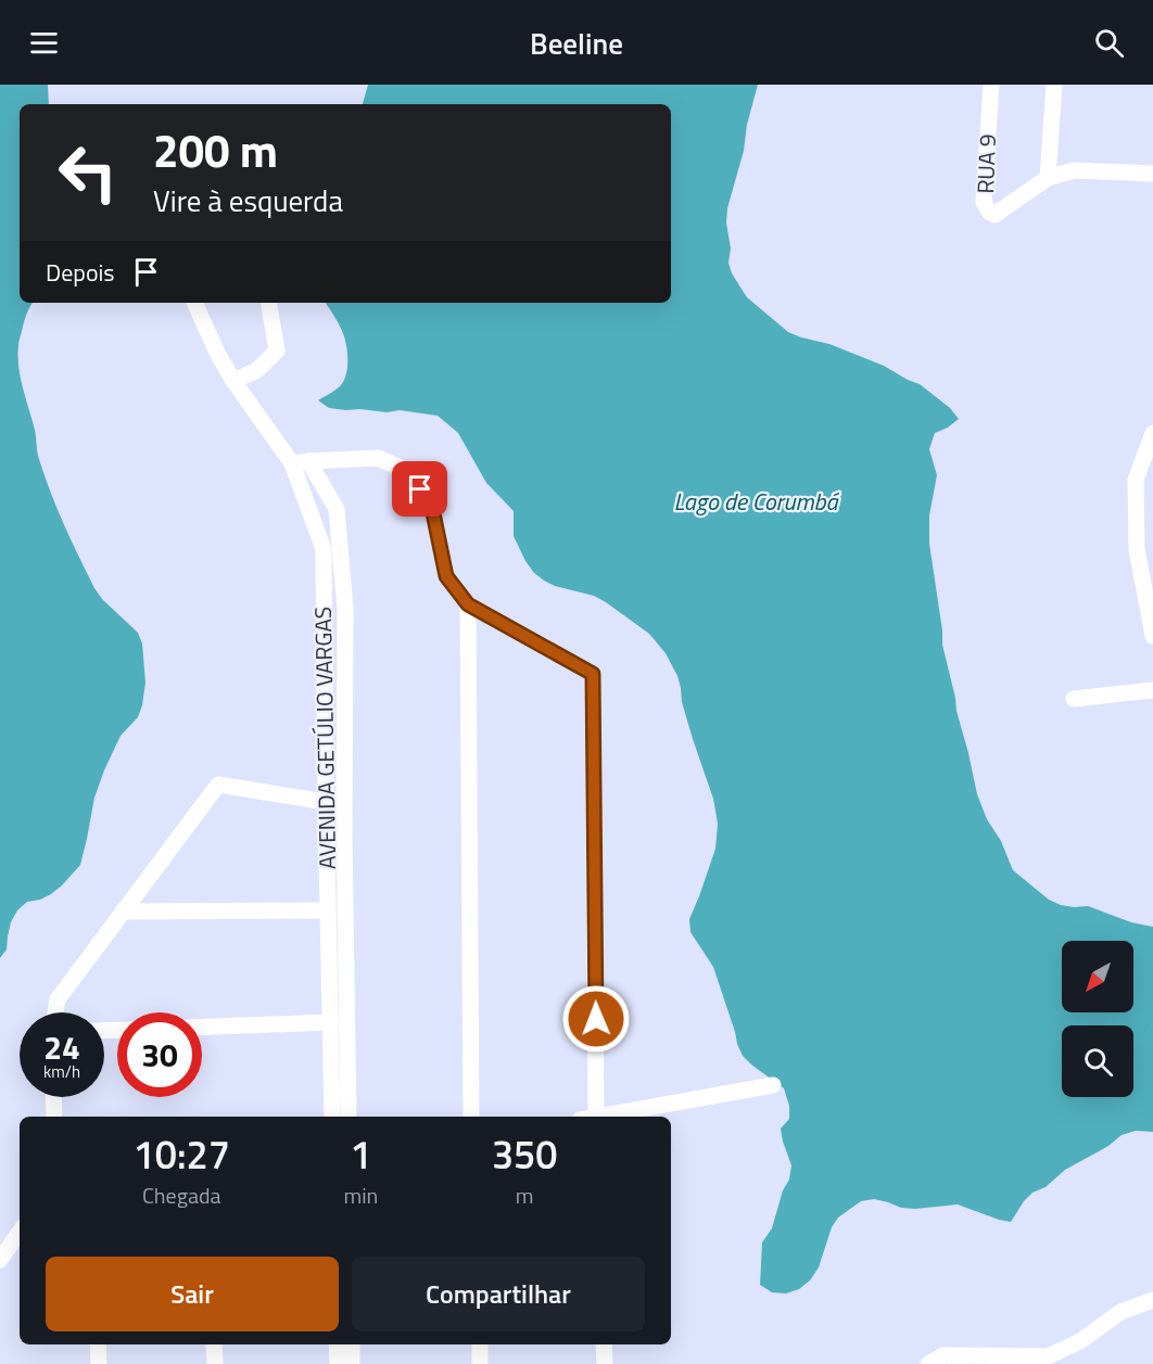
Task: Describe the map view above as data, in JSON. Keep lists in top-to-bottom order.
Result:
{
  "streets": {
    "street": ["RUA 9", "AVENIDA GETÚLIO VARGAS"]
  },
  "water": ["Lago de Corumbá"],
  "north": "bottom left",
  "page": {
    "header": "Beeline",
    "turn": ["200 m", "Vire à esquerda"],
    "then": "Depois",
    "speed": "24 km/h",
    "limit": "30",
    "eta": [
      "10:27",
      "Chegada",
      "1",
      "min",
      "350",
      "m"
    ],
    "buttons": ["Sair", "Compartilhar"]
  }
}
